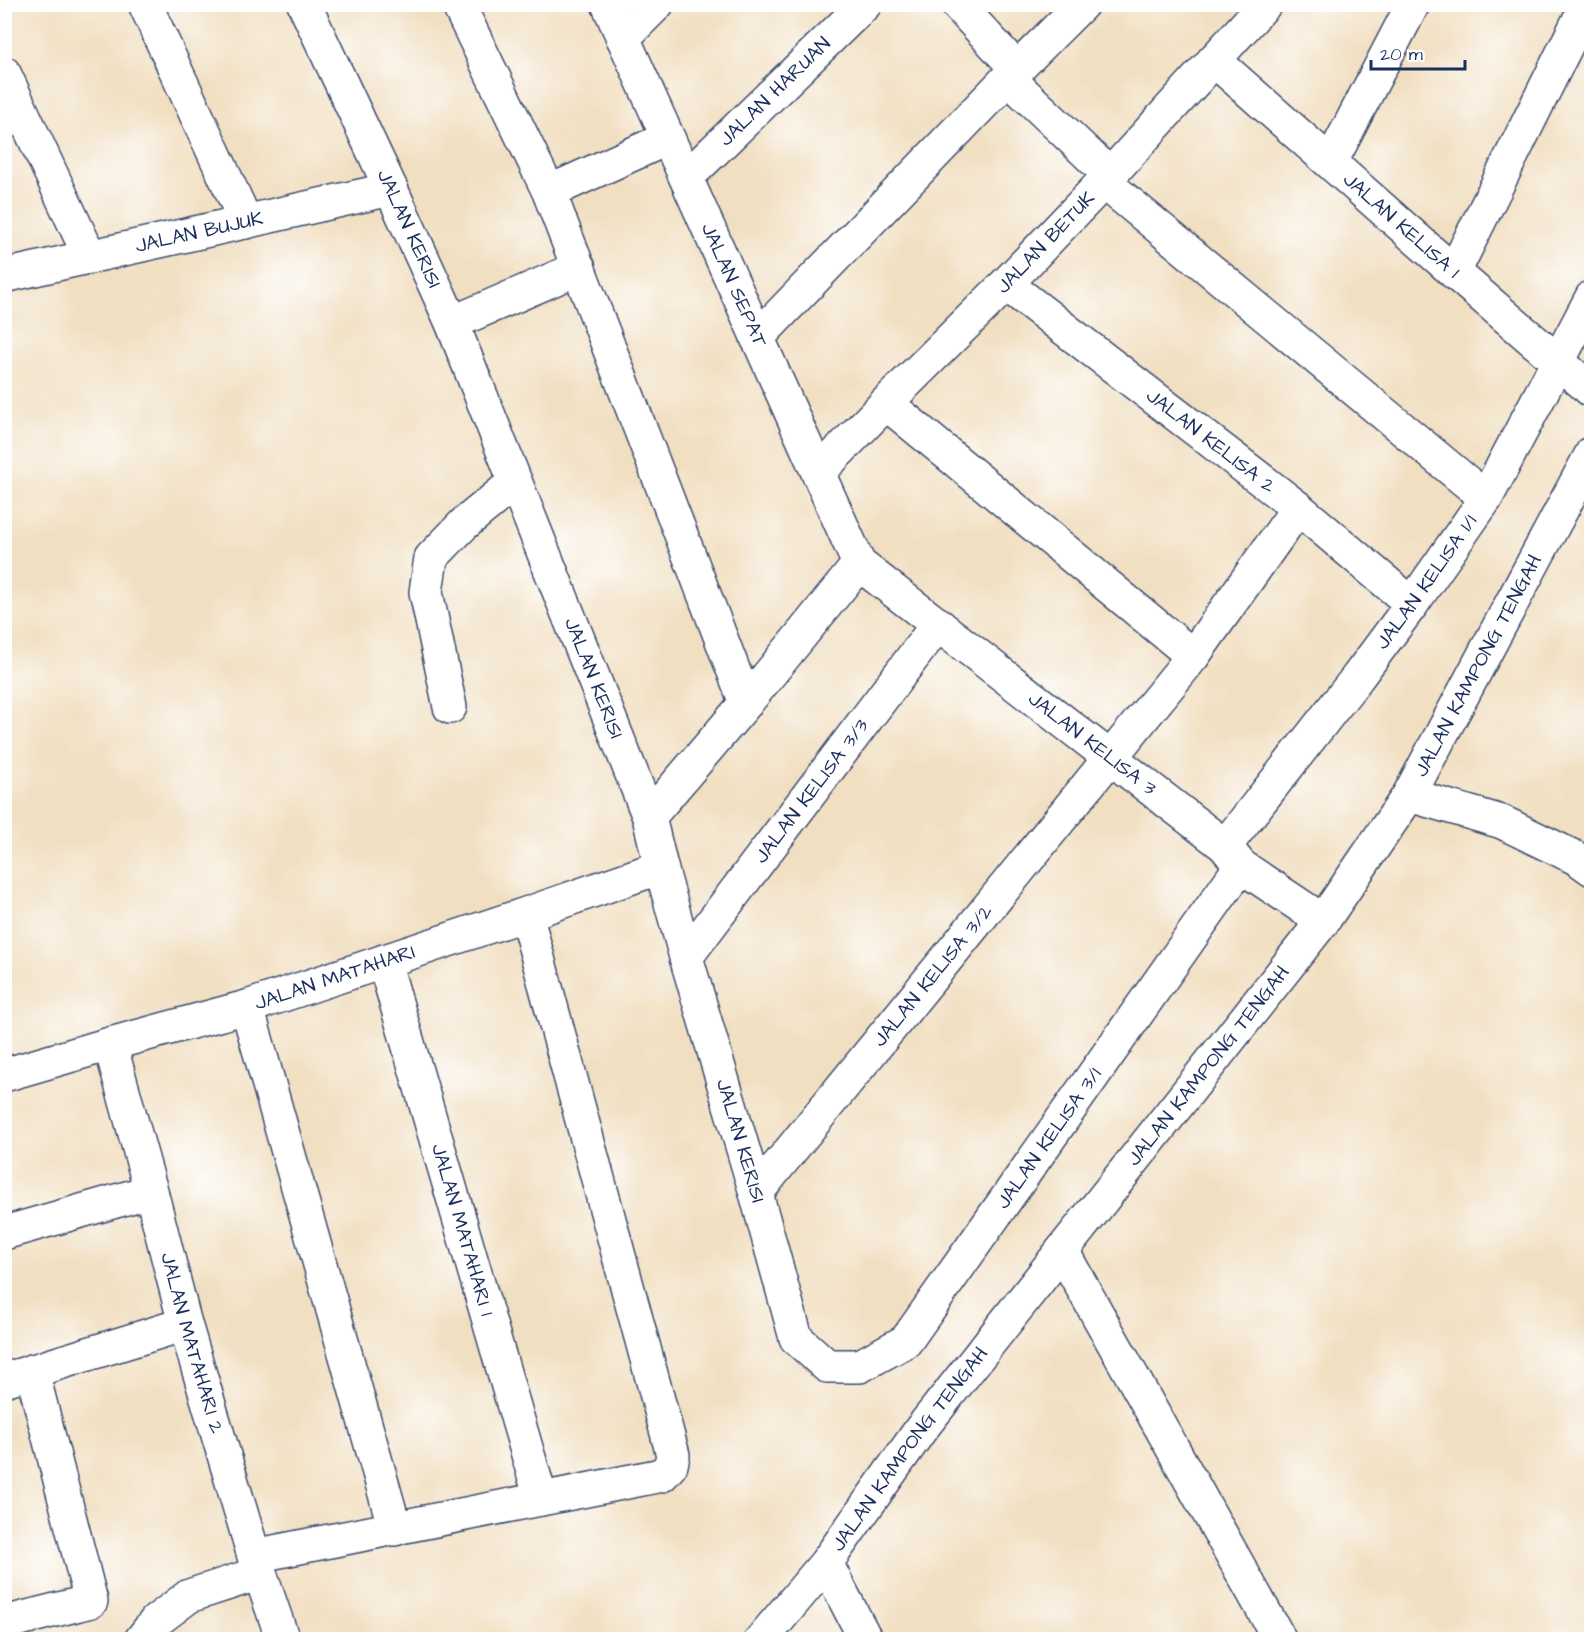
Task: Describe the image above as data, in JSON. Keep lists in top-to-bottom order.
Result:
{
  "streets": {
    "street": [
      "JALAN HARUAN",
      "JALAN KELISA 1",
      "JALAN KERISI",
      "JALAN BUJUK",
      "JALAN BETUK",
      "JALAN SEPAT",
      "JALAN KELISA 2",
      "JALAN KELISA 1/1",
      "JALAN KAMPONG TENGAH",
      "JALAN KELISA 3",
      "JALAN KELISA 3/3",
      "JALAN KELISA 3/2",
      "JALAN MATAHARI",
      "JALAN KELISA 3/1",
      "JALAN MATAHARI 1",
      "JALAN MATAHARI 2"
    ]
  },
  "crossings": [
    ["JALAN HARUAN", "JALAN SEPAT"],
    ["JALAN KELISA 1", "JALAN BETUK"],
    ["JALAN KELISA 1", "JALAN KELISA 1/1"],
    ["JALAN KERISI", "JALAN BUJUK"],
    ["JALAN KERISI", "JALAN KELISA 3/3"],
    ["JALAN KERISI", "JALAN KELISA 3/2"],
    ["JALAN KERISI", "JALAN MATAHARI"],
    ["JALAN KERISI", "JALAN KELISA 3/1"],
    ["JALAN BETUK", "JALAN SEPAT"],
    ["JALAN BETUK", "JALAN KELISA 2"],
    ["JALAN SEPAT", "JALAN KELISA 3"],
    ["JALAN KELISA 2", "JALAN KELISA 1/1"],
    ["JALAN KELISA 2", "JALAN KELISA 3/2"],
    ["JALAN KELISA 1/1", "JALAN KELISA 3"],
    ["JALAN KELISA 1/1", "JALAN KELISA 3/1"],
    ["JALAN KAMPONG TENGAH", "JALAN KELISA 3"],
    ["JALAN KELISA 3", "JALAN KELISA 3/3"],
    ["JALAN KELISA 3", "JALAN KELISA 3/2"],
    ["JALAN KELISA 3", "JALAN KELISA 3/1"],
    ["JALAN MATAHARI", "JALAN MATAHARI 1"],
    ["JALAN MATAHARI", "JALAN MATAHARI 2"]
  ],
  "scale_bar": "20 m"
}
